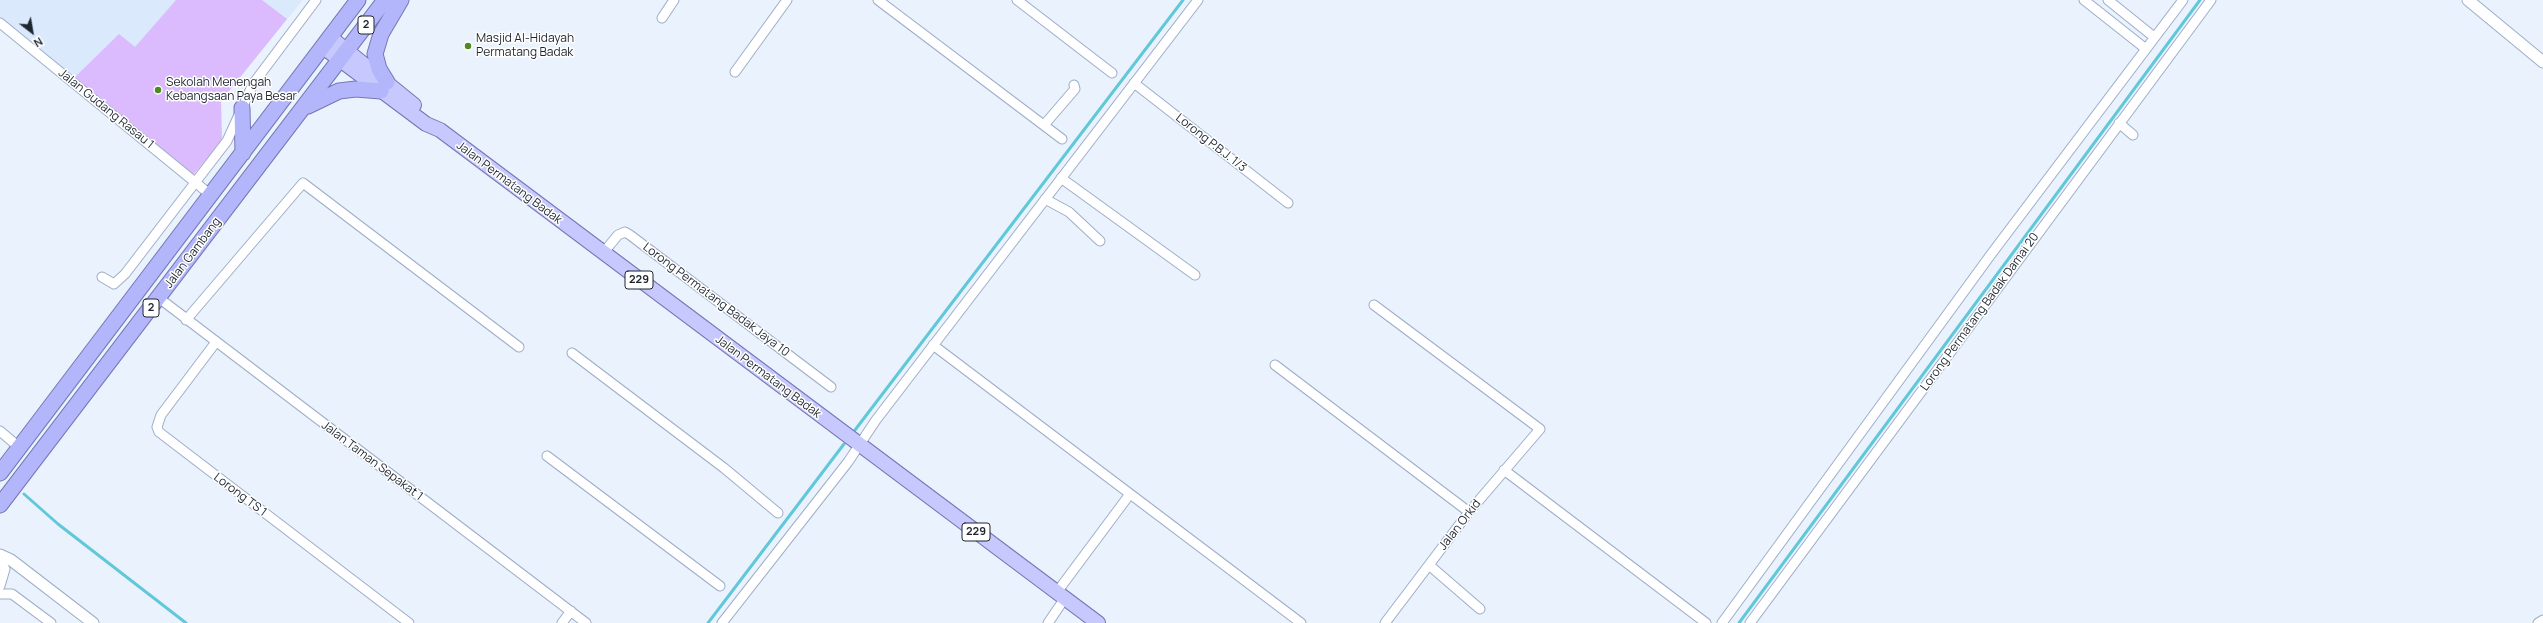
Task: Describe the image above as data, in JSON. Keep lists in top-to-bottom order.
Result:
{
  "streets": {
    "highway": ["2", "Jalan Gambang"],
    "main road": ["Jalan Permatang Badak", "229"],
    "street": [
      "Jalan Gudang Rasau 1",
      "Lorong P.B.J. 1/3",
      "Lorong Permatang Badak Jaya 10",
      "Lorong Permatang Badak Damai 20",
      "Jalan Taman Sepakat 1",
      "Lorong TS 1",
      "Jalan Orkid"
    ]
  },
  "crossings": [
    ["Jalan Gudang Rasau 1", "Jalan Gambang"],
    ["Jalan Permatang Badak", "Jalan Gambang"],
    ["Jalan Permatang Badak", "Lorong Permatang Badak Jaya 10"],
    ["Jalan Gambang", "Jalan Taman Sepakat 1"],
    ["Jalan Taman Sepakat 1", "Lorong TS 1"]
  ],
  "places": ["Masjid Al-Hidayah Permatang Badak", "Sekolah Menengah Kebangsaan Paya Besar"],
  "north": "bottom right"
}
